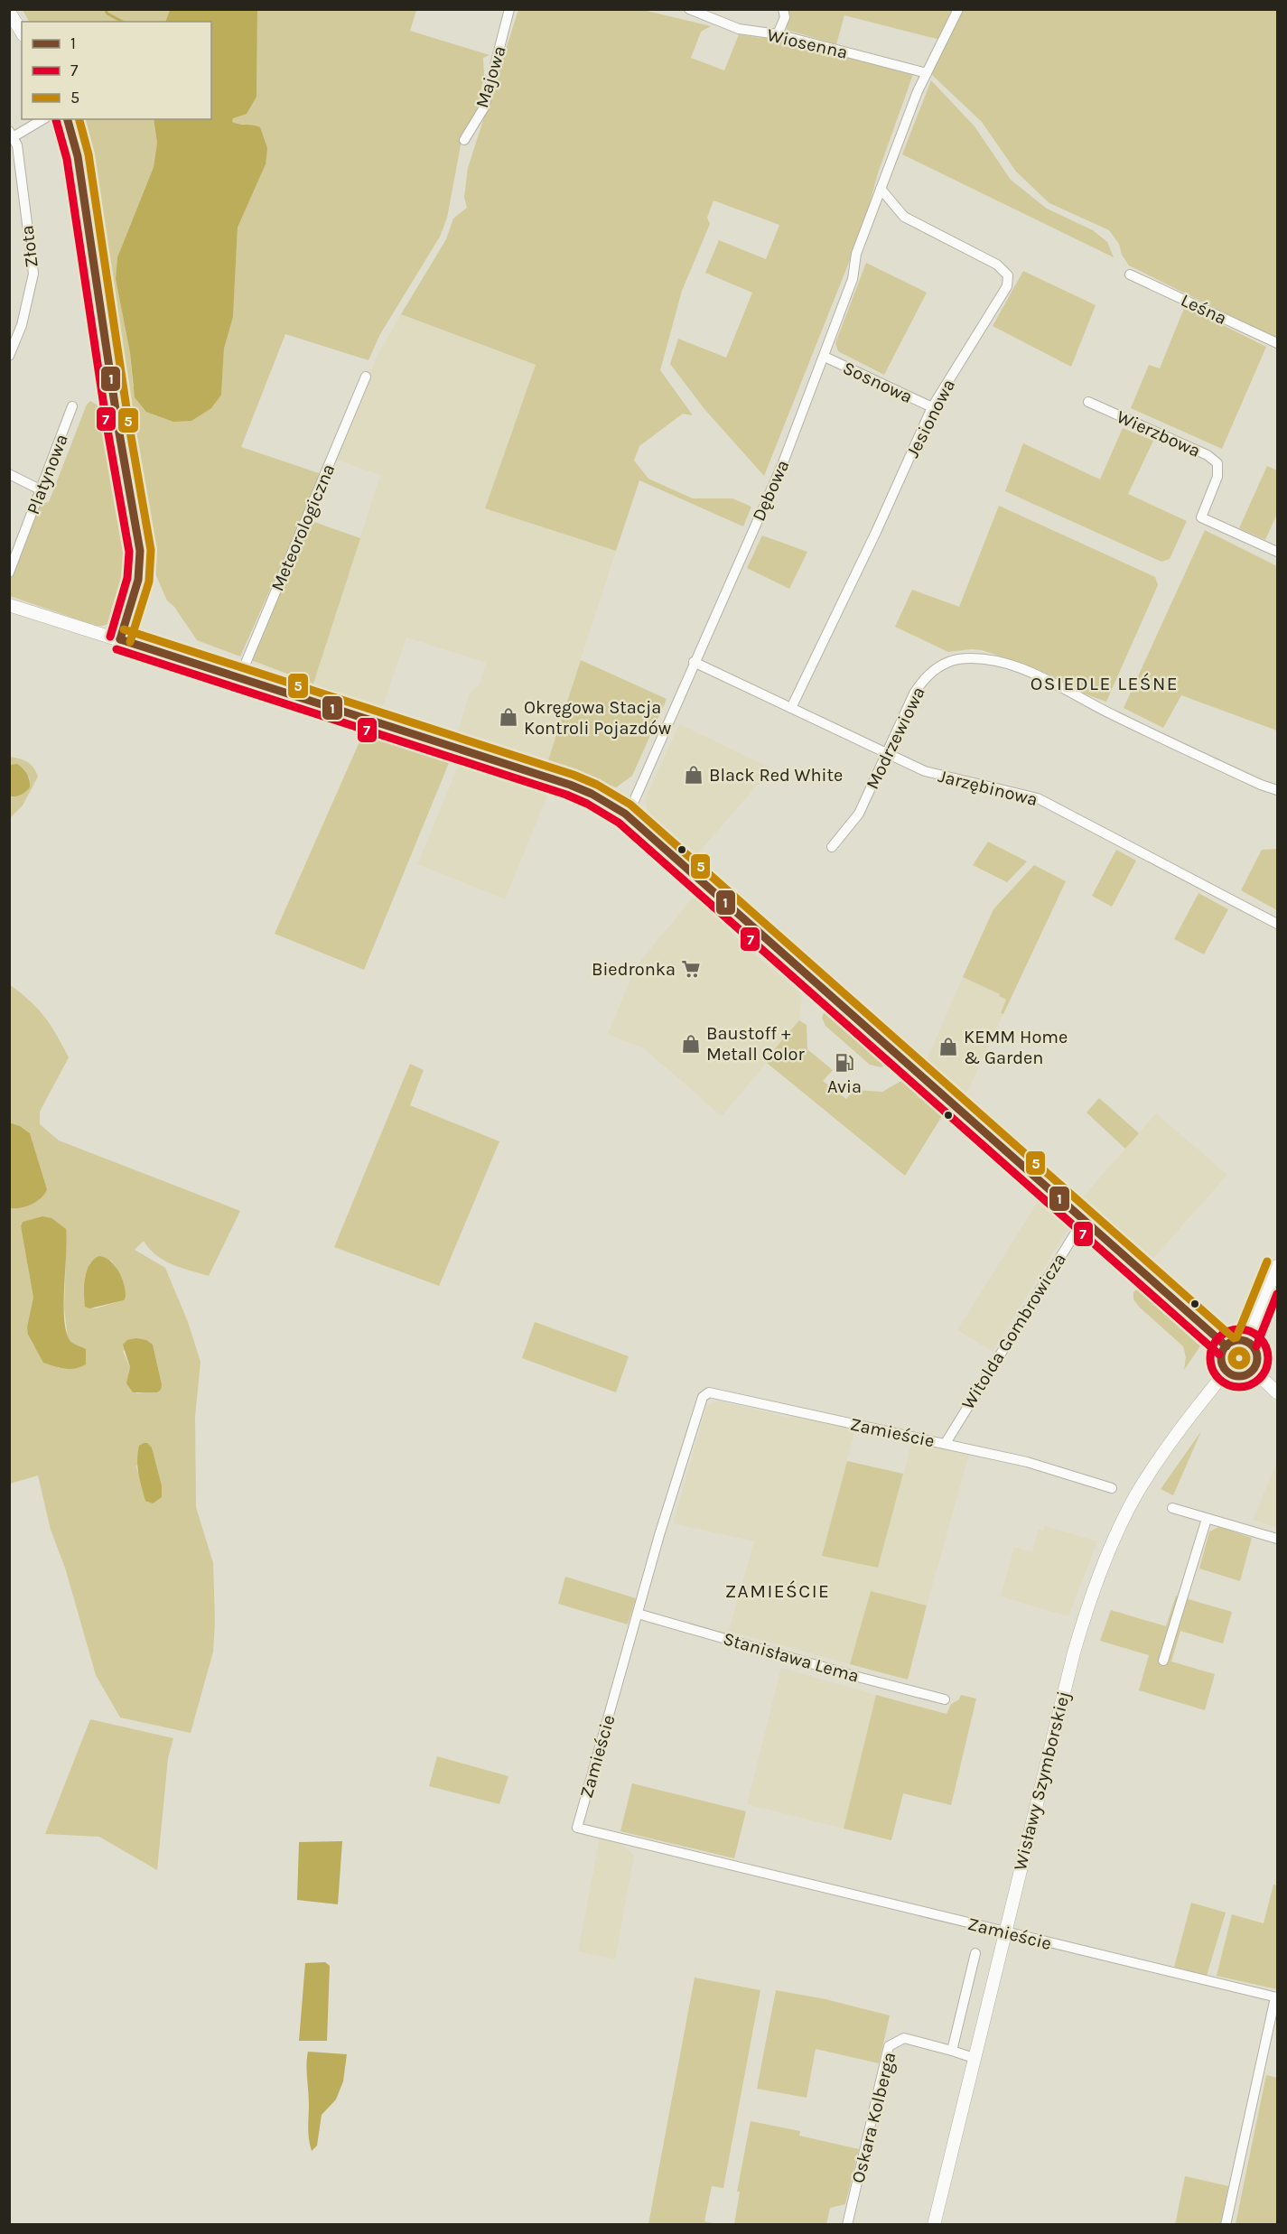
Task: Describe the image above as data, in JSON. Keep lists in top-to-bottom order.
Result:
{
  "streets": {
    "main road": ["Wisławy Szymborskiej"],
    "street": [
      "Wiosenna",
      "Majowa",
      "Złota",
      "Leśna",
      "Sosnowa",
      "Jesionowa",
      "Wierzbowa",
      "Platynowa",
      "Dębowa",
      "Meteorologiczna",
      "Modrzewiowa",
      "Jarzębinowa",
      "Witolda Gombrowicza",
      "Zamieście",
      "Stanisława Lema",
      "Oskara Kolberga"
    ]
  },
  "crossings": [
    ["Wiosenna", "Dębowa"],
    ["Sosnowa", "Jesionowa"],
    ["Sosnowa", "Dębowa"],
    ["Jesionowa", "Dębowa"],
    ["Jesionowa", "Jarzębinowa"],
    ["Dębowa", "Jarzębinowa"],
    ["Modrzewiowa", "Jarzębinowa"],
    ["Witolda Gombrowicza", "Zamieście"],
    ["Zamieście", "Stanisława Lema"],
    ["Zamieście", "Wisławy Szymborskiej"],
    ["Wisławy Szymborskiej", "Oskara Kolberga"]
  ],
  "districts": ["OSIEDLE LEŚNE", "ZAMIEŚCIE"],
  "places": {
    "shop": [
      "Okręgowa Stacja Kontroli Pojazdów",
      "Black Red White",
      "Baustoff + Metall Color",
      "KEMM Home & Garden"
    ],
    "supermarket": ["Biedronka"],
    "fuel station": ["Avia"]
  },
  "lines": ["transit line 1", "transit line 5", "transit line 7"],
  "legend": ["1", "7", "5"]
}
